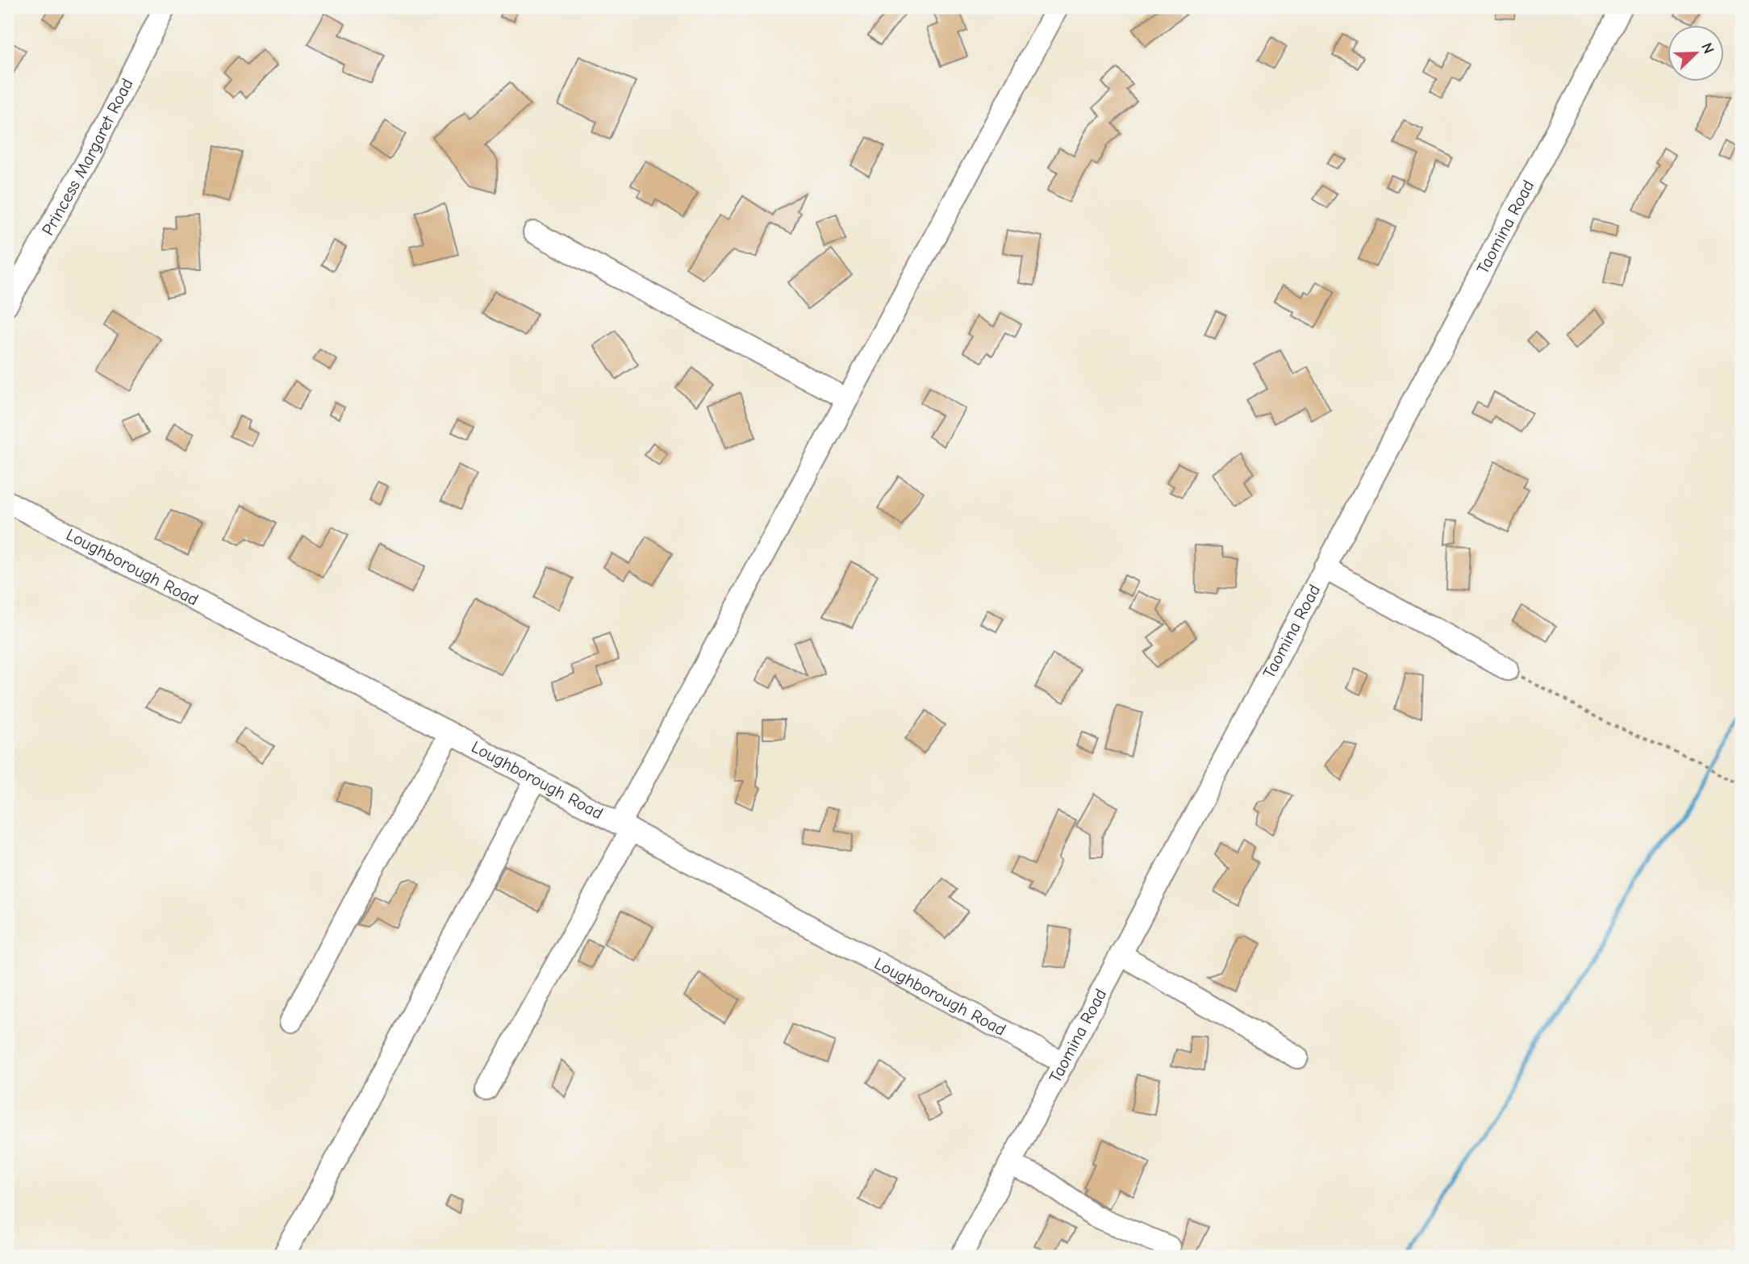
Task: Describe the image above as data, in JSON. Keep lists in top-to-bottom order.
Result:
{
  "streets": {
    "street": ["Princess Margaret Road", "Taomina Road", "Loughborough Road"]
  },
  "crossings": [
    ["Taomina Road", "Loughborough Road"]
  ],
  "north": "top right"
}
